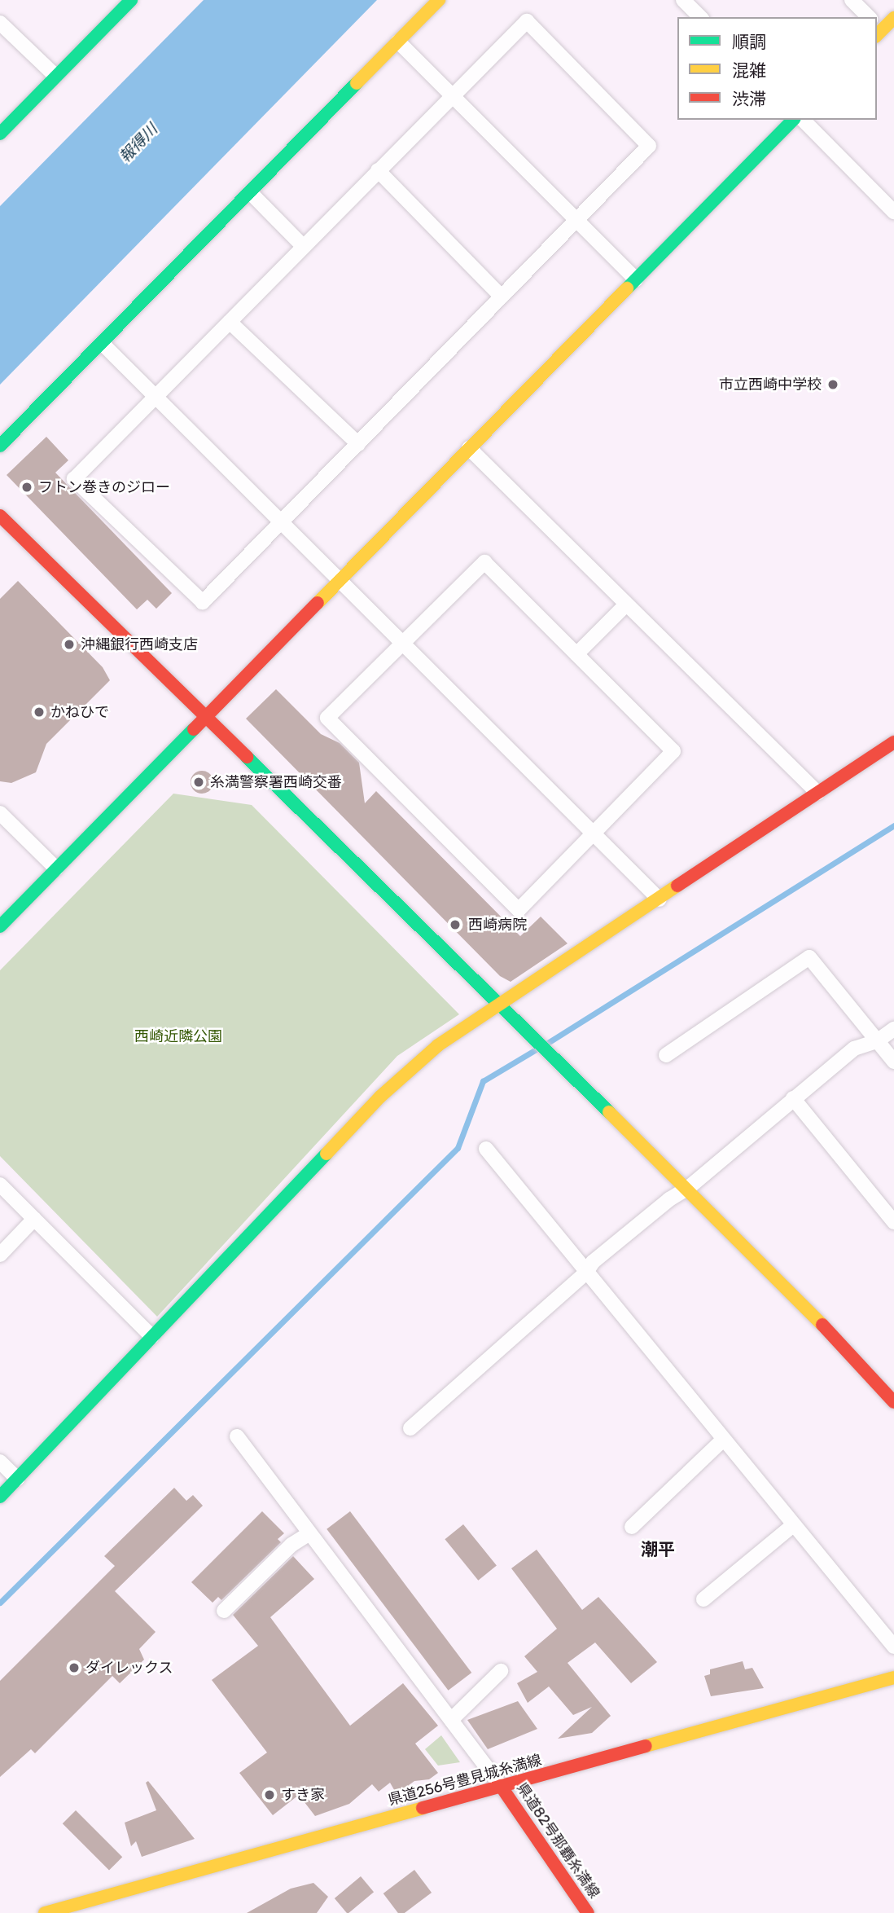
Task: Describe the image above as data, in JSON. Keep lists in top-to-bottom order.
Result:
{
  "streets": {
    "street": ["県道256号豊見城糸満線", "県道82号那覇糸満線"]
  },
  "crossings": [
    ["県道256号豊見城糸満線", "県道82号那覇糸満線"]
  ],
  "districts": ["潮平"],
  "water": ["報得川"],
  "parks": ["西崎近隣公園"],
  "places": [
    "市立西崎中学校",
    "フトン巻きのジロー",
    "沖縄銀行西崎支店",
    "かねひで",
    "糸満警察署西崎交番",
    "西崎病院",
    "ダイレックス",
    "すき家"
  ],
  "legend": ["順調", "混雑", "渋滞"]
}
